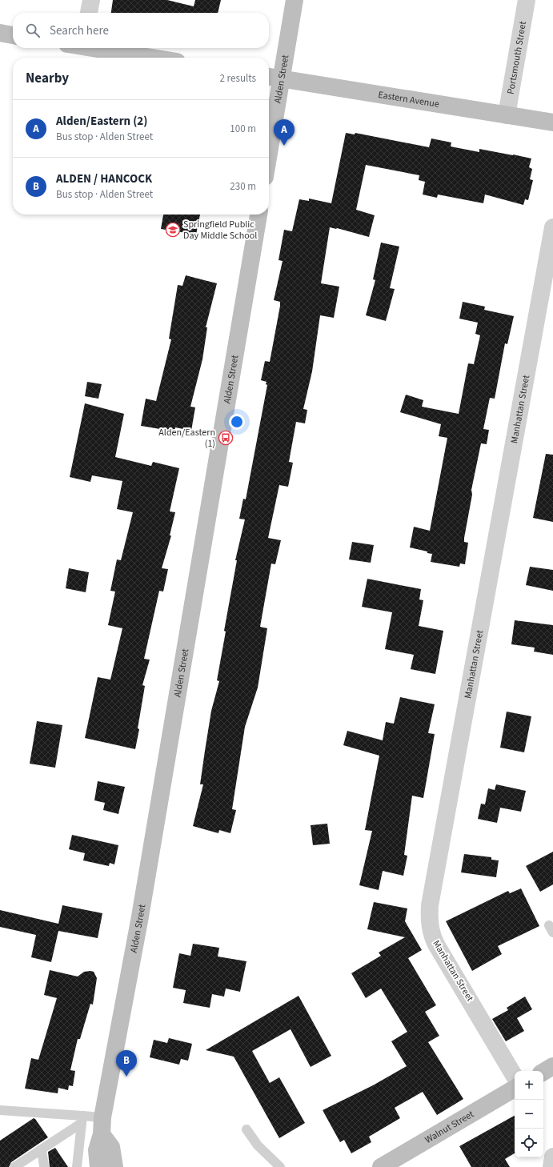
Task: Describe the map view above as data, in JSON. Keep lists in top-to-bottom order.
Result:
{
  "streets": {
    "main road": ["Alden Street", "Eastern Avenue", "Walnut Street"],
    "street": ["Portsmouth Street", "Manhattan Street"]
  },
  "crossings": [
    ["Portsmouth Street", "Eastern Avenue"],
    ["Alden Street", "Eastern Avenue"]
  ],
  "places": {
    "school or university": ["Springfield Public Day Middle School"],
    "bus stop": ["Alden/Eastern (1)"]
  },
  "page": {
    "search": "Search here",
    "heading": ["Nearby", "2 results"],
    "list": [
      {
        "mark": "A",
        "name": "Alden/Eastern (2)",
        "note": "Bus stop · Alden Street",
        "value": "100 m"
      },
      {
        "mark": "B",
        "name": "ALDEN / HANCOCK",
        "note": "Bus stop · Alden Street",
        "value": "230 m"
      }
    ],
    "pins": ["A", "B"],
    "map_buttons": ["+", "−"]
  }
}
